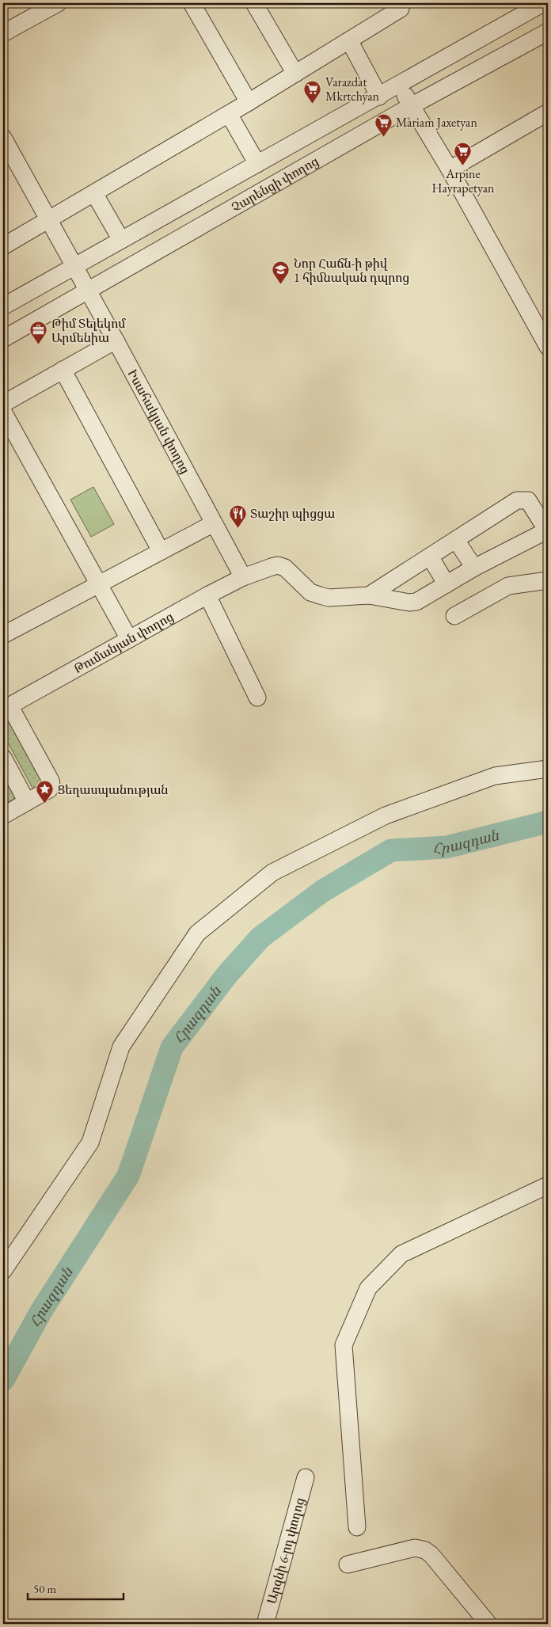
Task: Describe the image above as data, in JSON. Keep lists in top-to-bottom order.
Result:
{
  "streets": {
    "street": [
      "Չարենցի փողոց",
      "Իսահակյան փողոց",
      "Թումանյան փողոց",
      "Արզնի 6-րդ փողոց"
    ]
  },
  "crossings": [
    ["Չարենցի փողոց", "Իսահակյան փողոց"],
    ["Իսահակյան փողոց", "Թումանյան փողոց"]
  ],
  "water": ["Հրազդան"],
  "places": {
    "supermarket": ["Varazdat Mkrtchyan", "Mariam Jaxetyan", "Arpine Hayrapetyan"],
    "school or university": ["Նոր Հաճն-ի թիվ 1 հիմնական դպրոց"],
    "office": ["Թիմ Տելեկոմ Արմենիա"],
    "restaurant": ["Տաշիր պիցցա"],
    "place": ["Ցեղասպանության"]
  },
  "scale_bar": "50 m"
}
